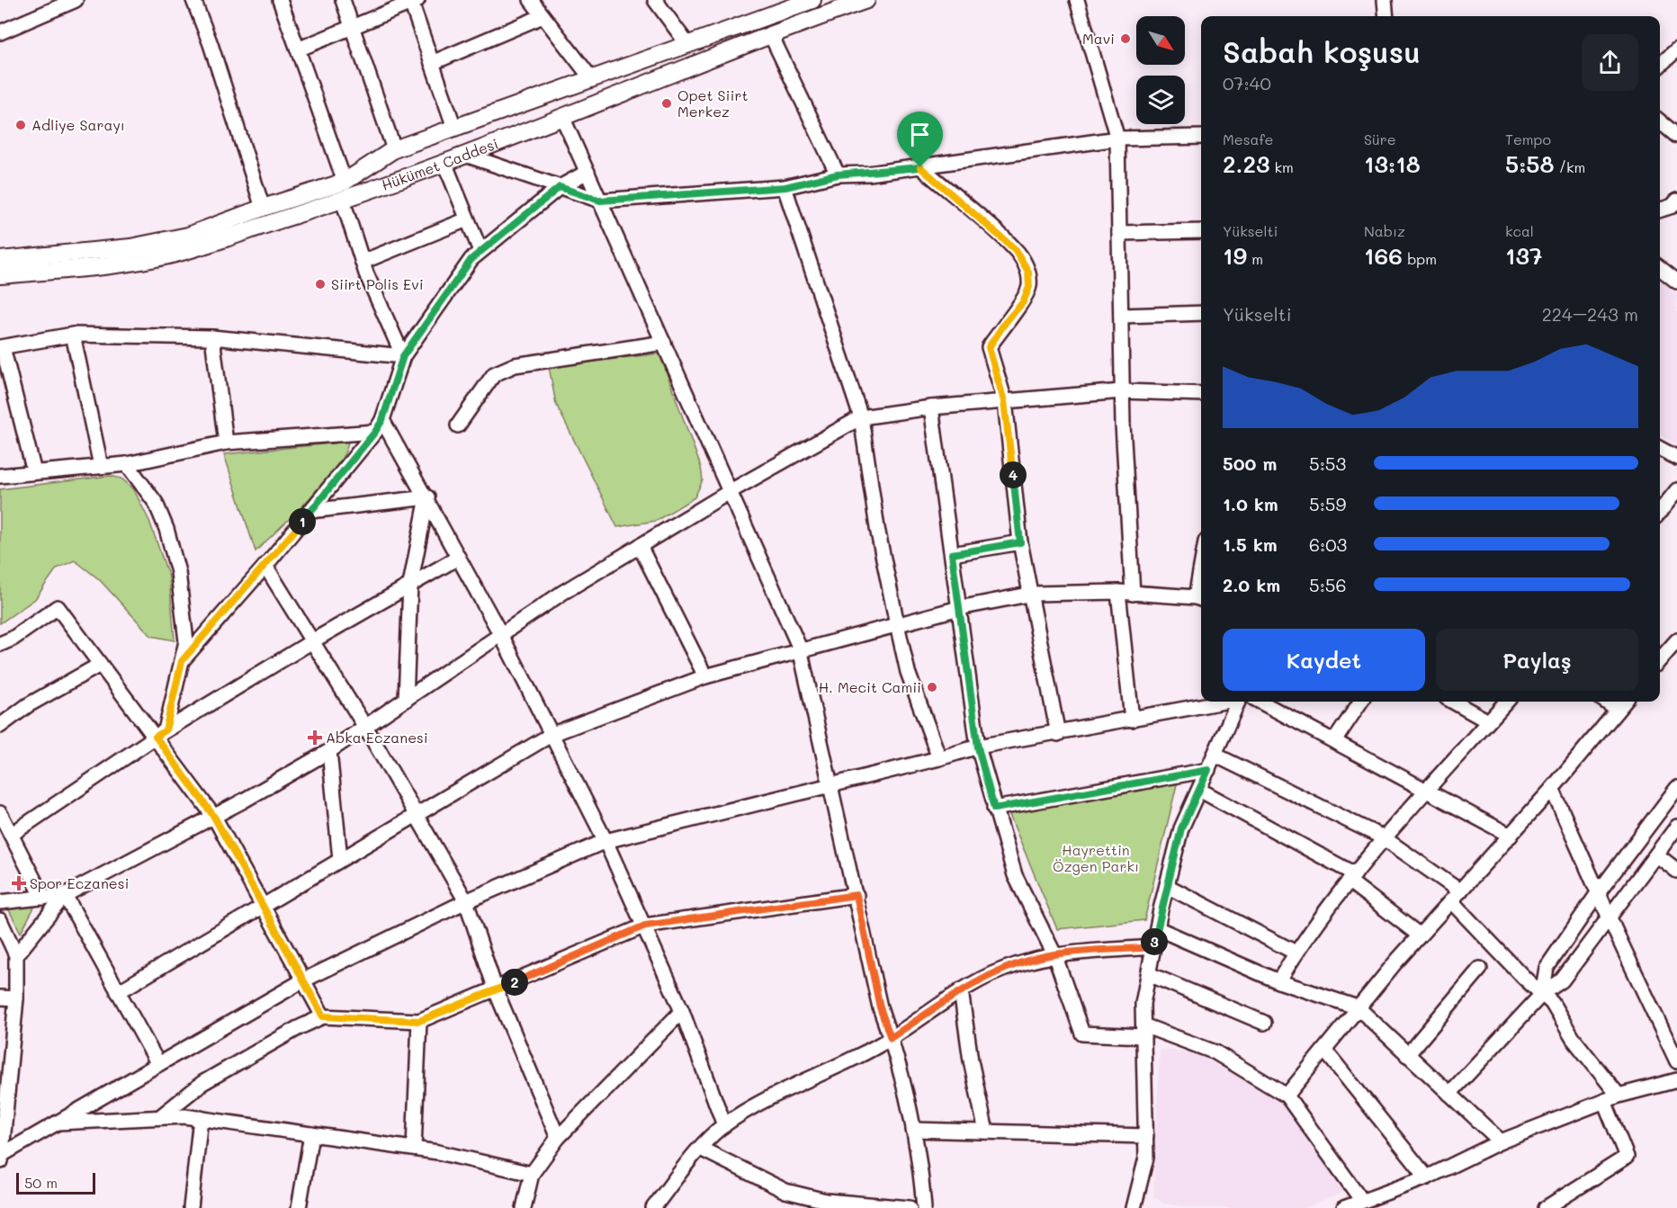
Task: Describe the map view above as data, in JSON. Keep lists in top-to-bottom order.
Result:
{
  "streets": {
    "main road": ["Hükümet Caddesi"]
  },
  "parks": ["Hayrettin Özgen Parkı"],
  "places": {
    "other": [
      "Mavi",
      "Opet Siirt Merkez",
      "Adliye Sarayı",
      "Siirt Polis Evi",
      "H. Mecit Camii"
    ],
    "health": ["Abka Eczanesi", "Spor Eczanesi"]
  },
  "scale_bar": "50 m",
  "north": "bottom right",
  "page": {
    "heading": ["Sabah koşusu", "07:40"],
    "stats": [
      ["Mesafe", "2.23 km"],
      ["Süre", "13:18"],
      ["Tempo", "5:58 /km"],
      ["Yükselti", "19 m"],
      ["Nabız", "166 bpm"],
      ["kcal", "137"]
    ],
    "chart": ["Yükselti", "224–243 m"],
    "list": [
      {
        "name": "500 m",
        "note": "5:53"
      },
      {
        "name": "1.0 km",
        "note": "5:59"
      },
      {
        "name": "1.5 km",
        "note": "6:03"
      },
      {
        "name": "2.0 km",
        "note": "5:56"
      }
    ],
    "pins": [
      "4",
      "1",
      "3",
      "2"
    ],
    "buttons": ["Kaydet", "Paylaş"],
    "scale": "50 m"
  }
}
